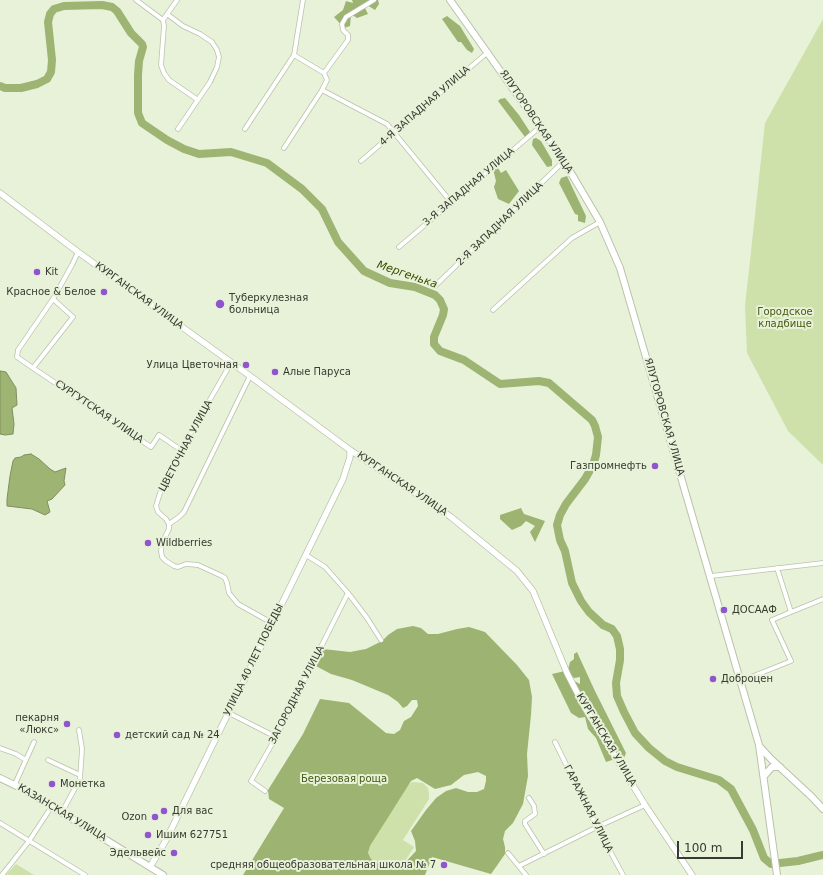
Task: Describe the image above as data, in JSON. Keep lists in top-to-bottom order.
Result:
{
  "streets": {
    "main road": [
      "ЯЛУТОРОВСКАЯ УЛИЦА",
      "КУРГАНСКАЯ УЛИЦА",
      "УЛИЦА 40 ЛЕТ ПОБЕДЫ",
      "КАЗАНСКАЯ УЛИЦА"
    ],
    "street": [
      "4-Я ЗАПАДНАЯ УЛИЦА",
      "3-Я ЗАПАДНАЯ УЛИЦА",
      "2-Я ЗАПАДНАЯ УЛИЦА",
      "СУРГУТСКАЯ УЛИЦА",
      "ЦВЕТОЧНАЯ УЛИЦА",
      "ЗАГОРОДНАЯ УЛИЦА",
      "ГАРАЖНАЯ УЛИЦА"
    ]
  },
  "crossings": [
    ["4-Я ЗАПАДНАЯ УЛИЦА", "ЯЛУТОРОВСКАЯ УЛИЦА"],
    ["ЯЛУТОРОВСКАЯ УЛИЦА", "3-Я ЗАПАДНАЯ УЛИЦА"],
    ["ЯЛУТОРОВСКАЯ УЛИЦА", "2-Я ЗАПАДНАЯ УЛИЦА"],
    ["КУРГАНСКАЯ УЛИЦА", "ЦВЕТОЧНАЯ УЛИЦА"],
    ["КУРГАНСКАЯ УЛИЦА", "УЛИЦА 40 ЛЕТ ПОБЕДЫ"],
    ["СУРГУТСКАЯ УЛИЦА", "ЦВЕТОЧНАЯ УЛИЦА"],
    ["УЛИЦА 40 ЛЕТ ПОБЕДЫ", "КАЗАНСКАЯ УЛИЦА"]
  ],
  "water": ["Мергенька"],
  "parks": ["Городское кладбище", "Березовая роща"],
  "places": [
    "Kit",
    "Красное & Белое",
    "Туберкулезная больница",
    "Улица Цветочная",
    "Алые Паруса",
    "Газпромнефть",
    "Wildberries",
    "ДОСААФ",
    "Доброцен",
    "пекарня «Люкс»",
    "детский сад № 24",
    "Монетка",
    "Для вас",
    "Ozon",
    "Ишим 627751",
    "Эдельвейс",
    "средняя общеобразовательная школа № 7"
  ],
  "scale_bar": "100 m"
}
